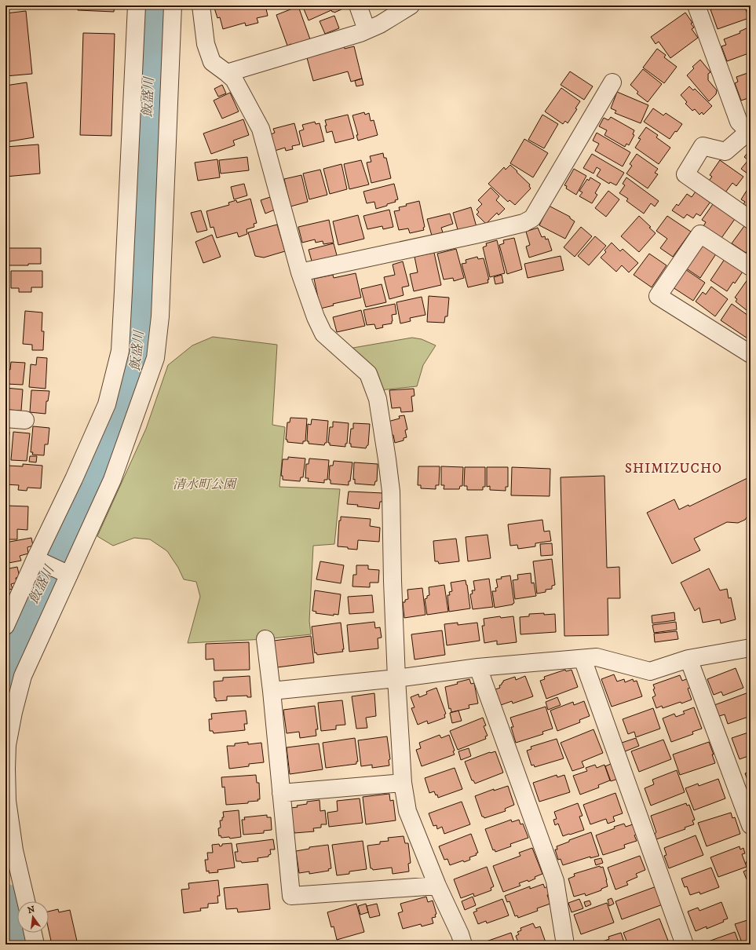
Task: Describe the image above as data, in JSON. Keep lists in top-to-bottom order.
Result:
{
  "districts": ["SHIMIZUCHO"],
  "water": ["飯盛川"],
  "parks": ["清水町公園"],
  "north": "top"
}
